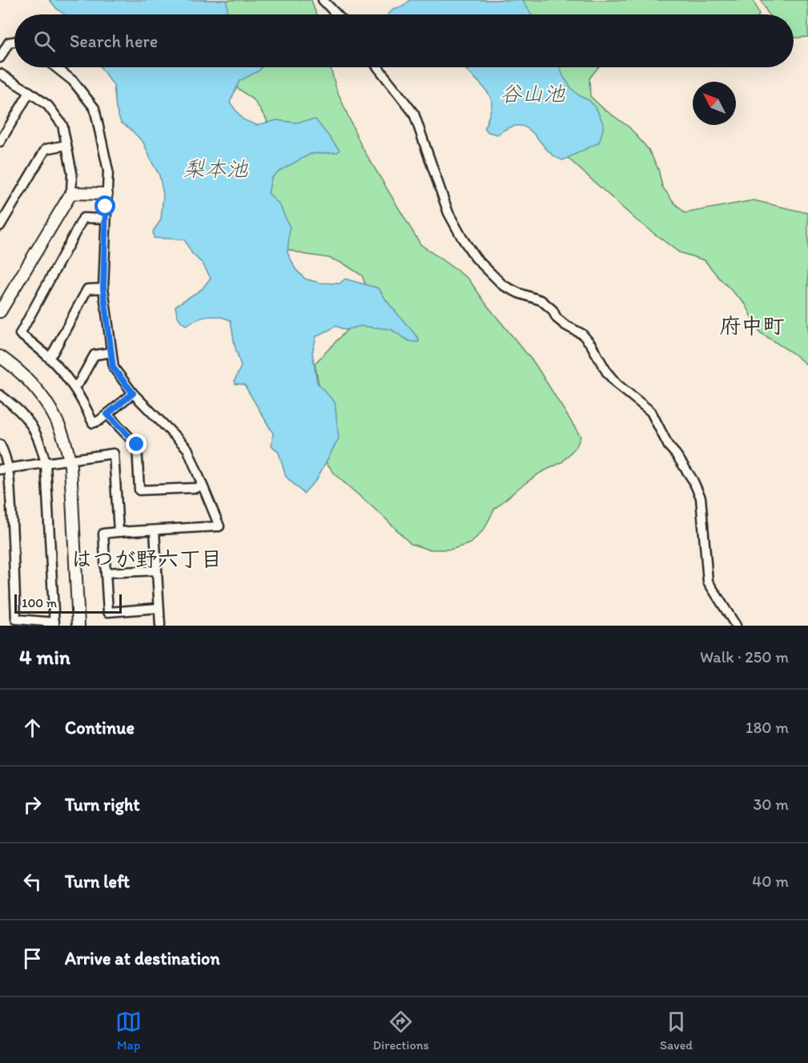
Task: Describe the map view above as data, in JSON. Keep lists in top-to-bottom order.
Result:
{
  "districts": ["府中町", "はつが野六丁目"],
  "water": ["谷山池", "梨本池"],
  "scale_bar": "100 m",
  "north": "top left",
  "page": {
    "search": "Search here",
    "scale": "100 m",
    "heading": ["4 min", "Walk · 250 m"],
    "list": [
      ["Continue", "180 m"],
      ["Turn right", "30 m"],
      ["Turn left", "40 m"],
      "Arrive at destination"
    ],
    "nav": ["Map", "Directions", "Saved"]
  }
}
